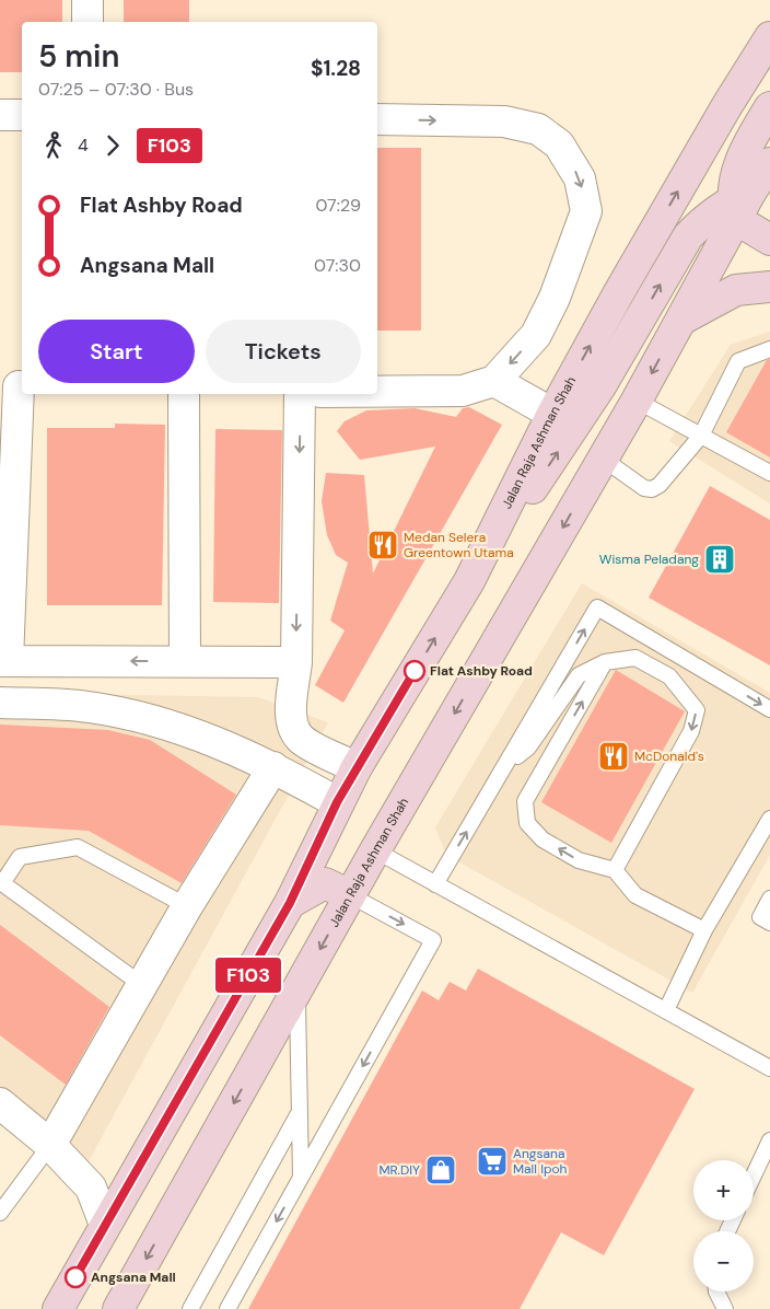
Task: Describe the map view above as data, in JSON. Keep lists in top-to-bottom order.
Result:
{
  "streets": {
    "main road": ["Jalan Raja Ashman Shah"]
  },
  "places": {
    "restaurant": ["Medan Selera Greentown Utama", "McDonald's"],
    "building": ["Wisma Peladang"],
    "other": ["Flat Ashby Road", "Angsana Mall"],
    "supermarket": ["Angsana Mall Ipoh"],
    "shop": ["MR.DIY"]
  },
  "lines": ["bus line F103"],
  "page": {
    "on_map": "F103",
    "heading": ["5 min", "07:25 – 07:30 · Bus", "$1.28"],
    "legs": ["4", "F103"],
    "list": [
      {
        "name": "Flat Ashby Road",
        "value": "07:29"
      },
      {
        "name": "Angsana Mall",
        "value": "07:30"
      }
    ],
    "buttons": ["Start", "Tickets"],
    "map_buttons": ["+", "−"]
  }
}
